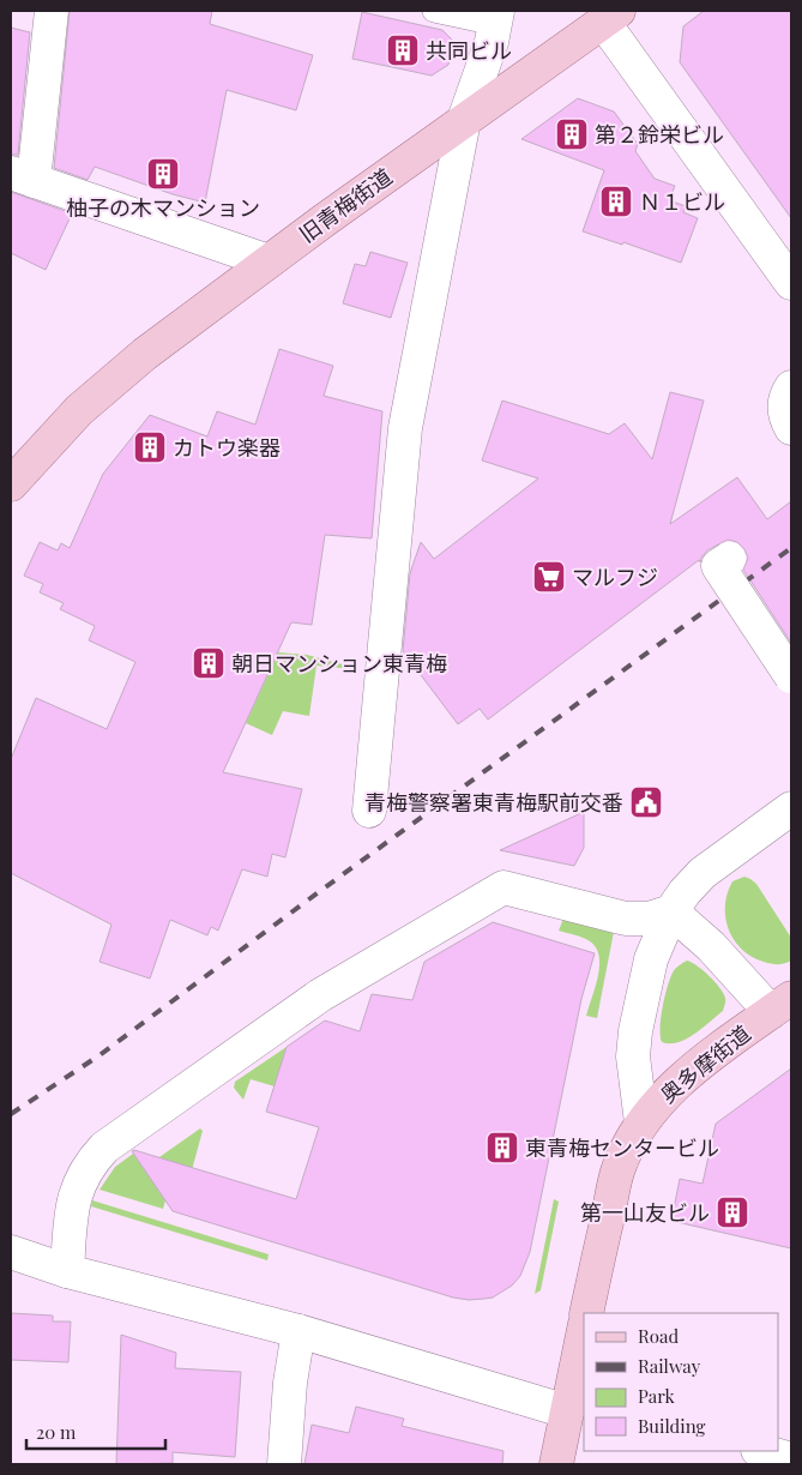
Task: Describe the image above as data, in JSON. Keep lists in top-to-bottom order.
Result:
{
  "streets": {
    "main road": ["旧青梅街道", "奥多摩街道"]
  },
  "places": {
    "building": [
      "共同ビル",
      "第２鈴栄ビル",
      "柚子の木マンション",
      "Ｎ１ビル",
      "カトウ楽器",
      "朝日マンション東青梅",
      "東青梅センタービル",
      "第一山友ビル"
    ],
    "supermarket": ["マルフジ"],
    "public building": ["青梅警察署東青梅駅前交番"]
  },
  "legend": [
    "Road",
    "Railway",
    "Park",
    "Building"
  ],
  "scale_bar": "20 m"
}
